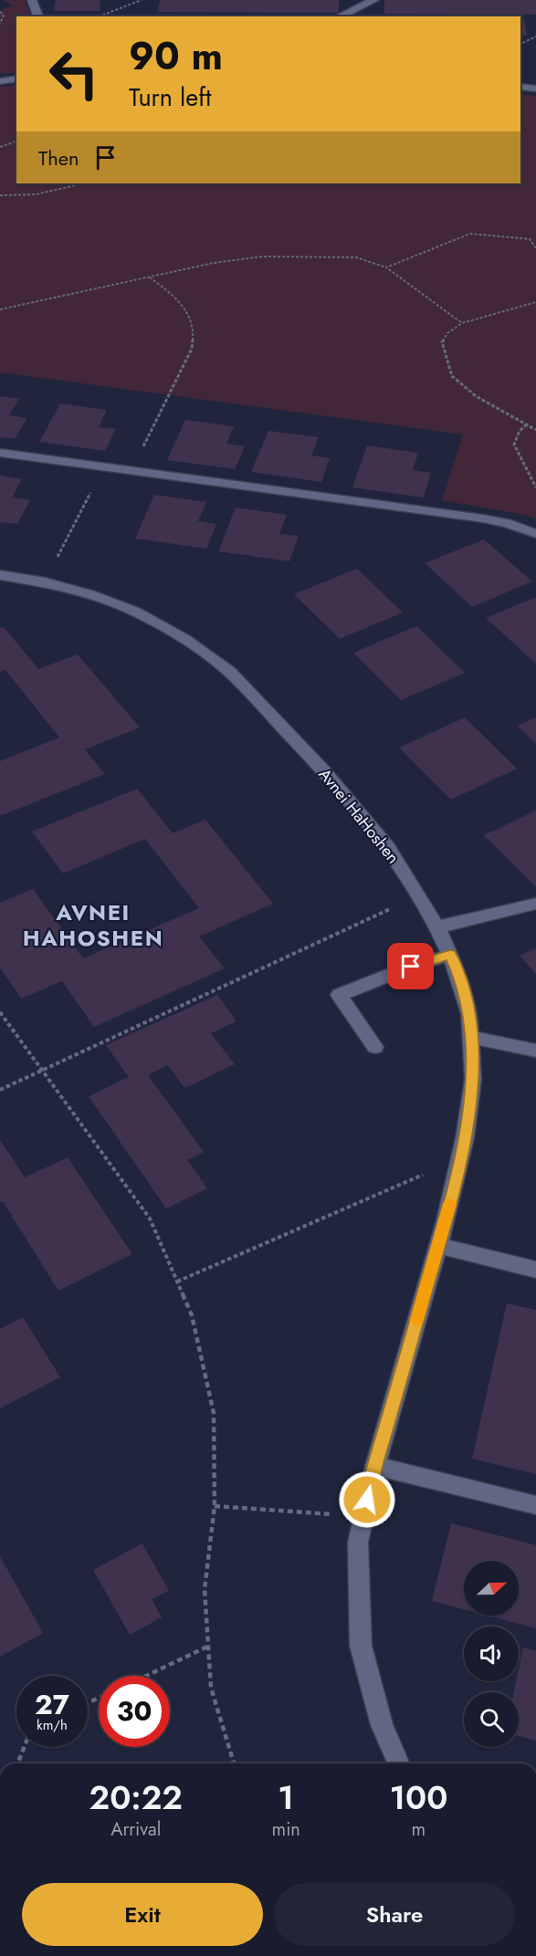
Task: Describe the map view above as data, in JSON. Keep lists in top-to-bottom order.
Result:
{
  "streets": {
    "street": ["Avnei HaHoshen"]
  },
  "districts": ["AVNEI HAHOSHEN"],
  "north": "right",
  "page": {
    "turn": ["90 m", "Turn left"],
    "then": "Then",
    "speed": "27 km/h",
    "limit": "30",
    "eta": [
      "20:22",
      "Arrival",
      "1",
      "min",
      "100",
      "m"
    ],
    "buttons": ["Exit", "Share"]
  }
}
